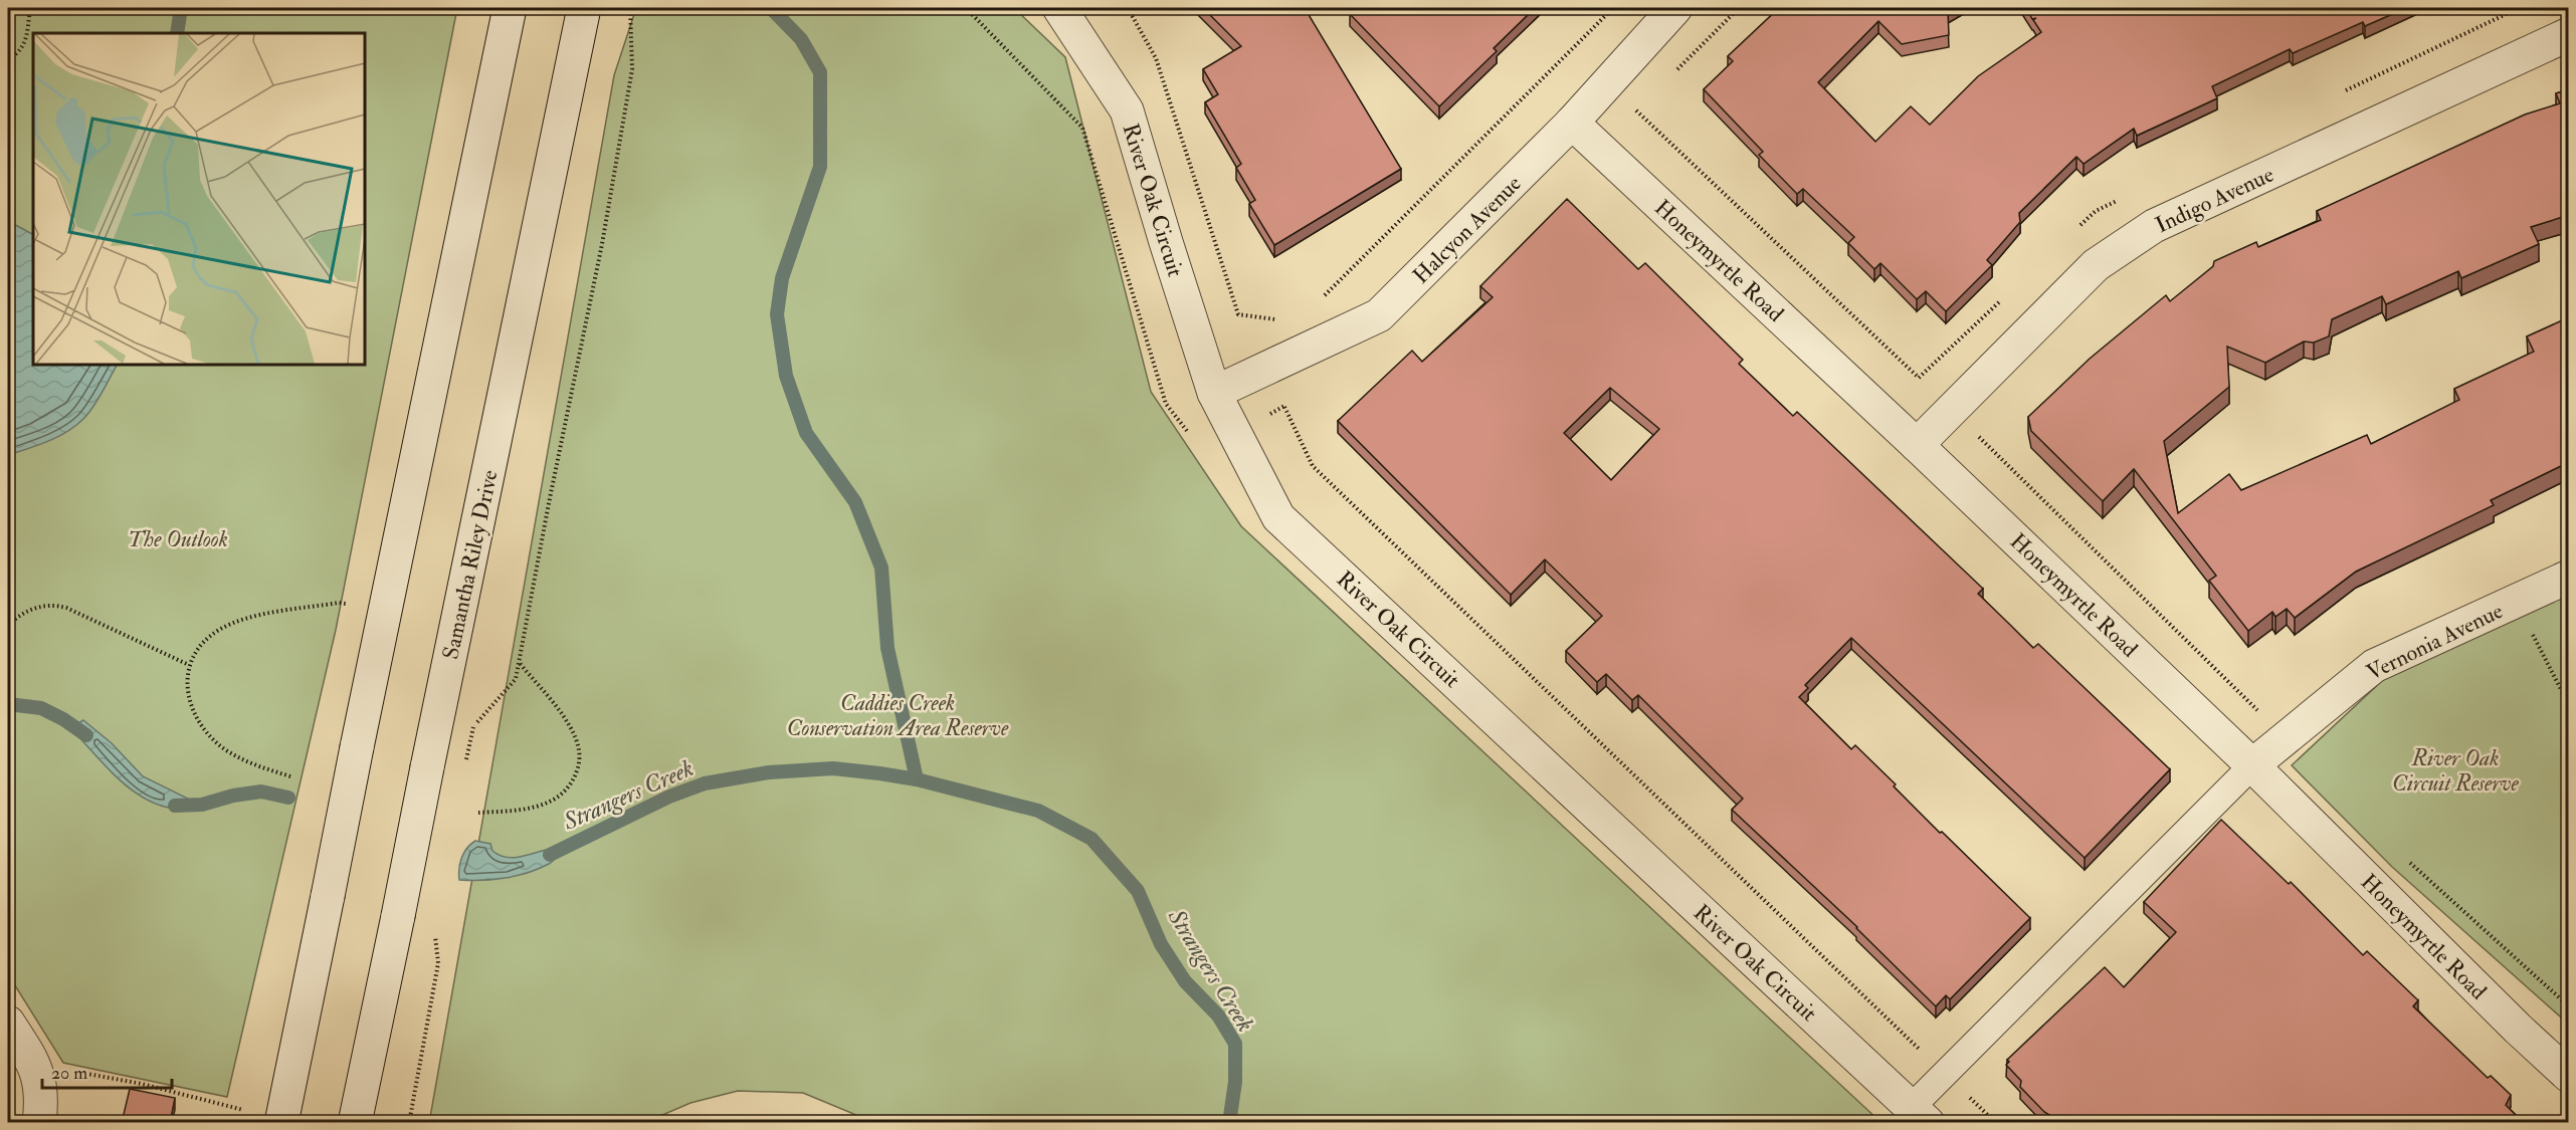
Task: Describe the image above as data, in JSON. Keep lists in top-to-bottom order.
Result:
{
  "streets": {
    "street": [
      "Indigo Avenue",
      "River Oak Circuit",
      "Halcyon Avenue",
      "Honeymyrtle Road",
      "Samantha Riley Drive",
      "Vernonia Avenue"
    ]
  },
  "crossings": [
    ["Indigo Avenue", "Honeymyrtle Road"],
    ["River Oak Circuit", "Halcyon Avenue"],
    ["Halcyon Avenue", "Honeymyrtle Road"],
    ["Honeymyrtle Road", "Vernonia Avenue"]
  ],
  "water": ["Strangers Creek"],
  "parks": ["The Outlook", "Caddies Creek Conservation Area Reserve", "River Oak Circuit Reserve"],
  "scale_bar": "20 m"
}
